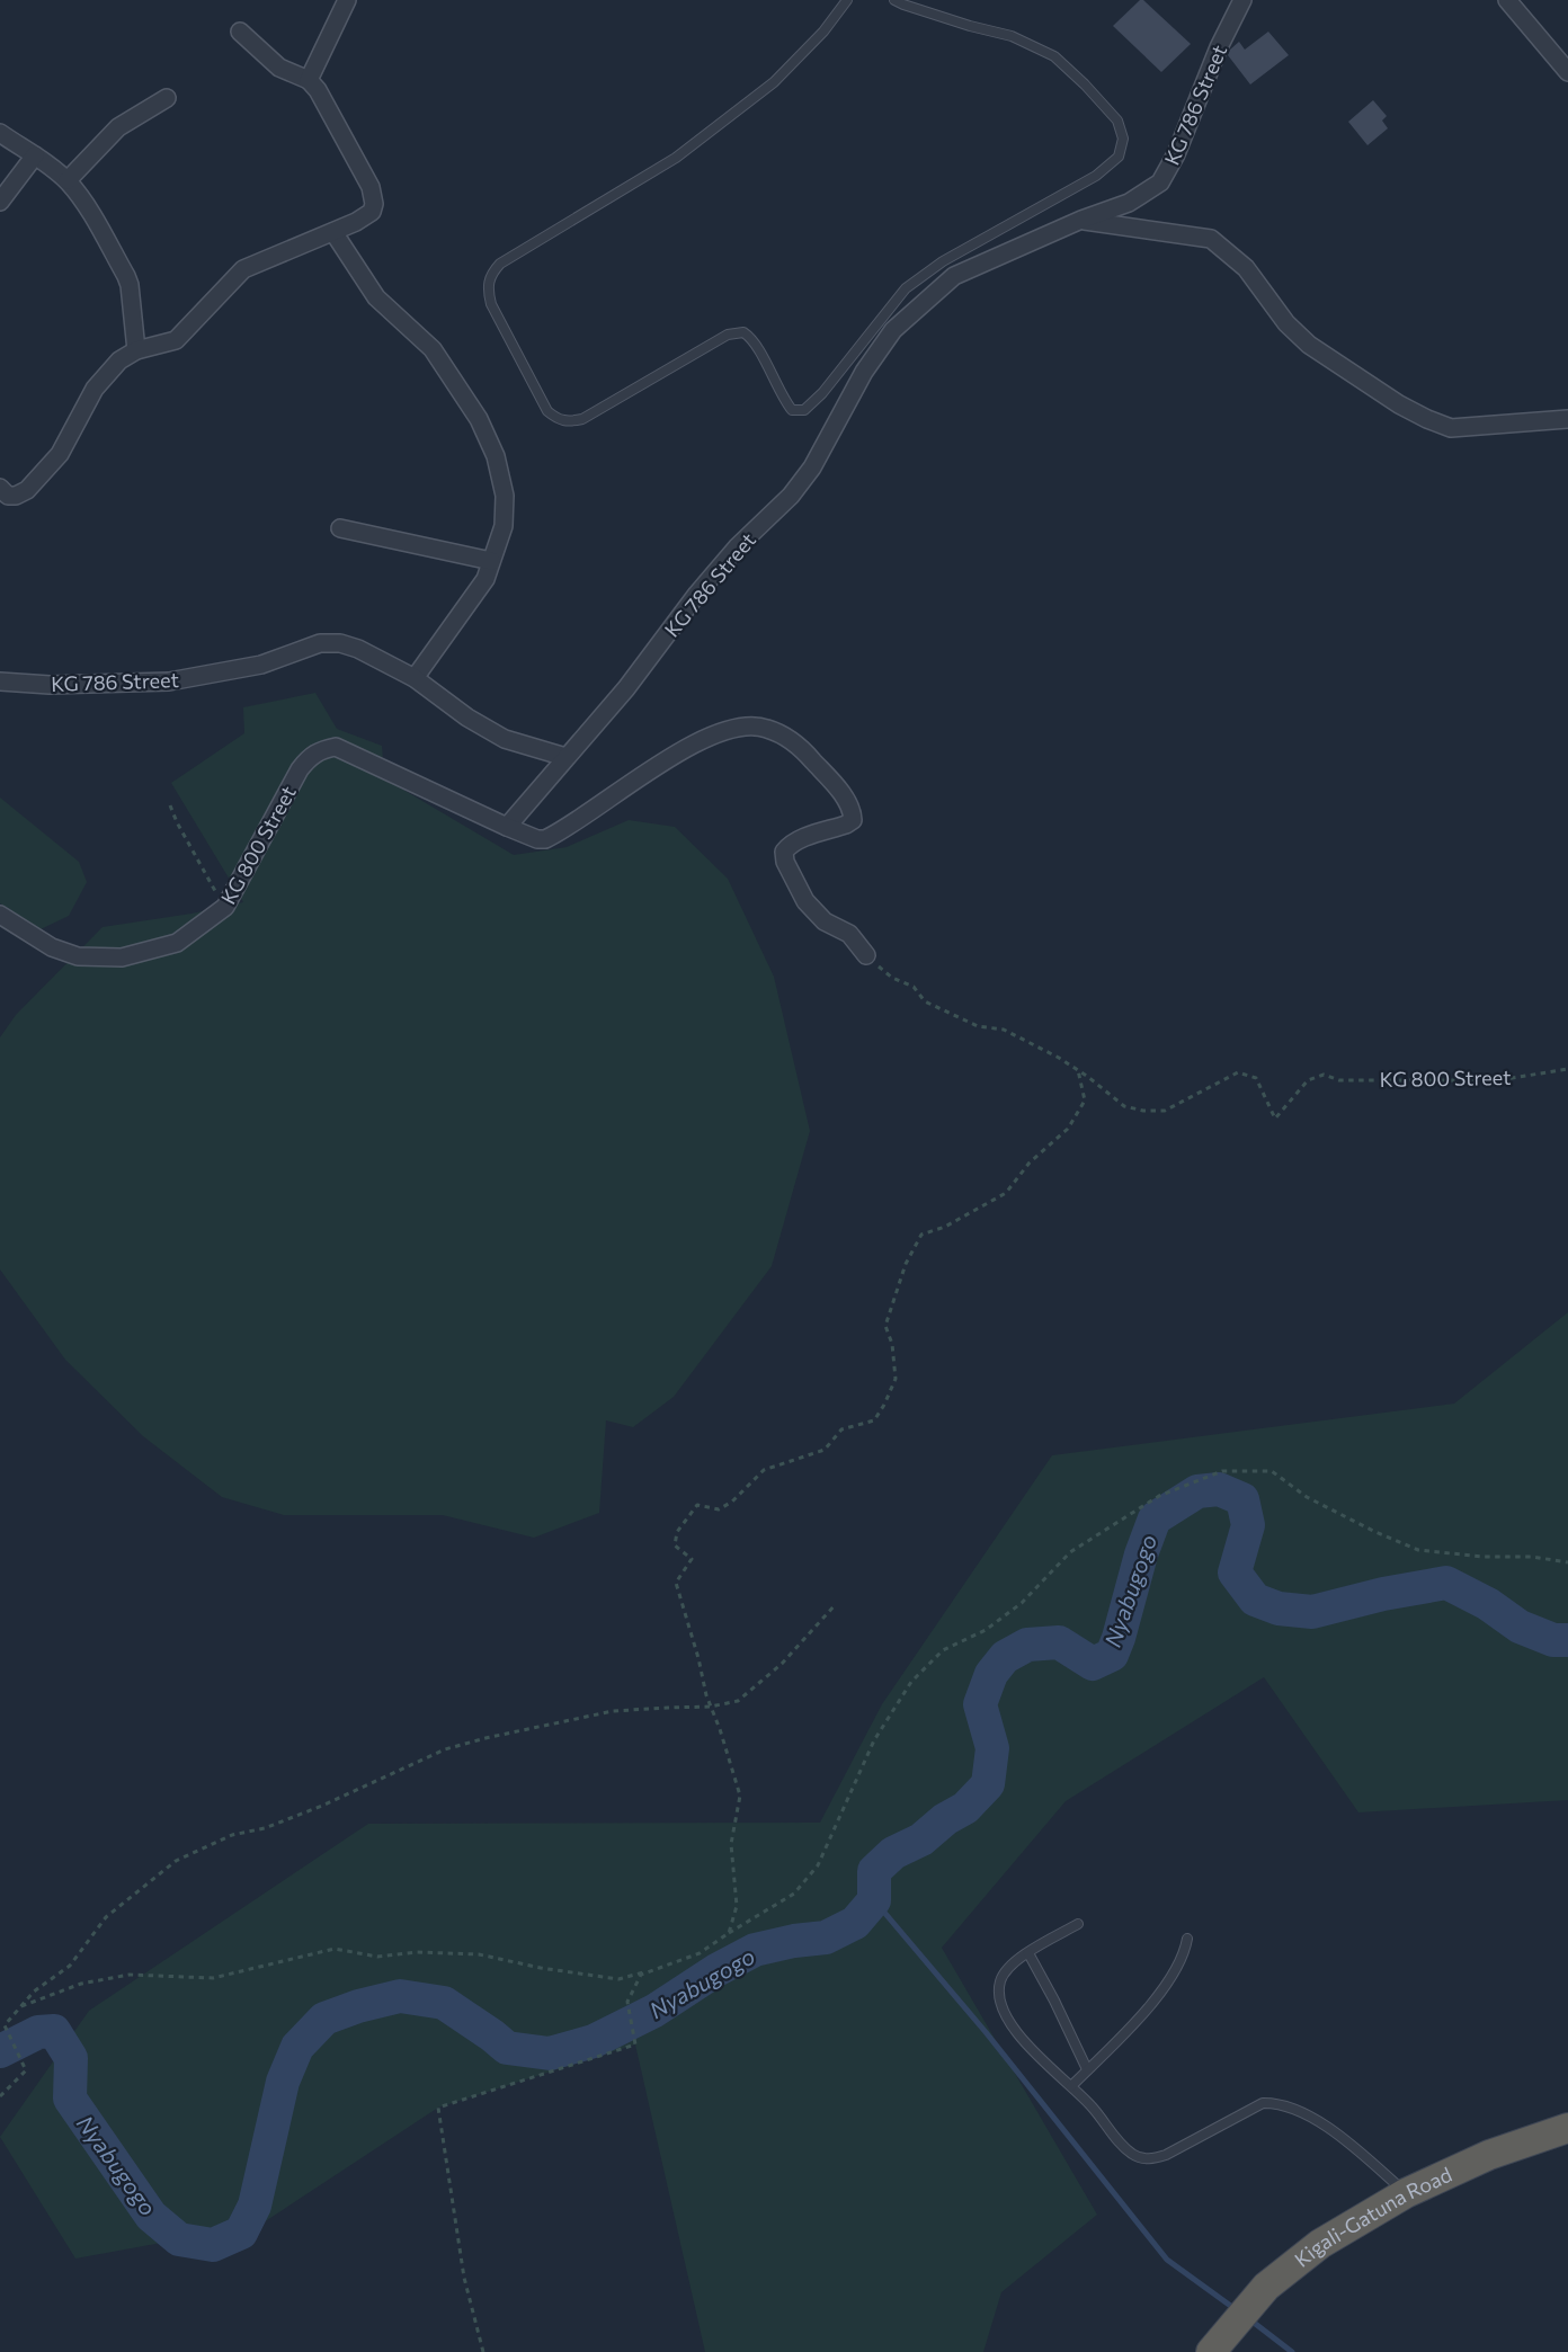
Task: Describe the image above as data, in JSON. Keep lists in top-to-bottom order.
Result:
{
  "streets": {
    "highway": ["Kigali-Gatuna Road"],
    "street": ["KG 786 Street", "KG 800 Street"]
  },
  "water": ["Nyabugogo"]
}
